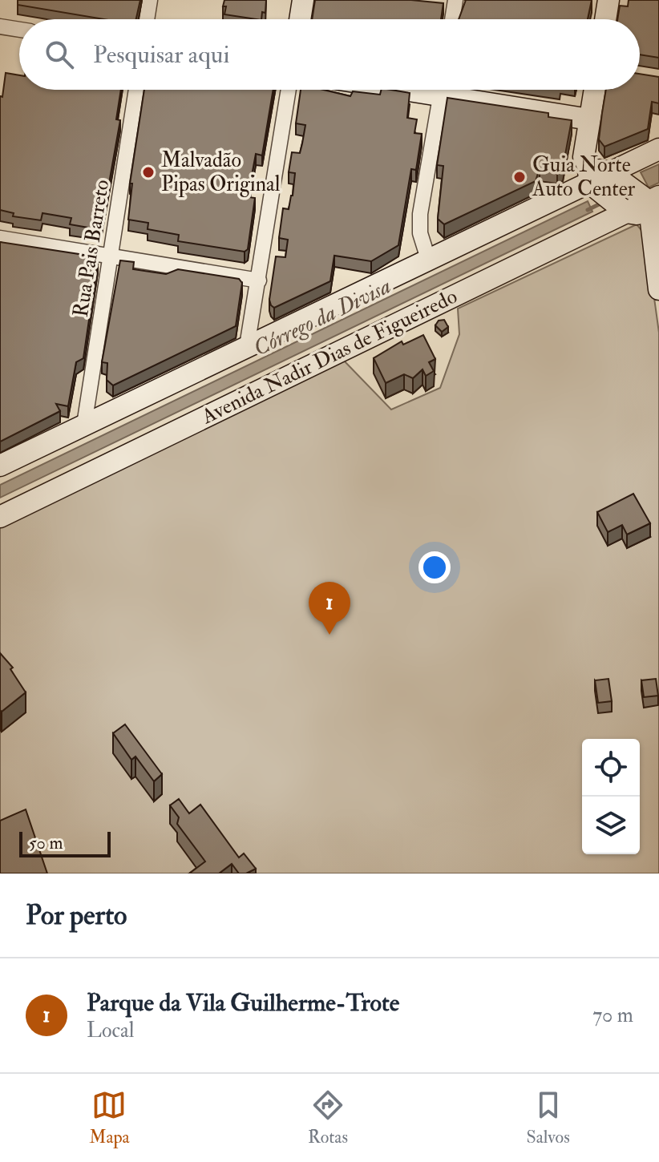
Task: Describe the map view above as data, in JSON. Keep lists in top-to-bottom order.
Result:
{
  "streets": {
    "main road": ["Avenida Nadir Dias de Figueiredo"],
    "street": ["Rua Pais Barreto"]
  },
  "water": ["Córrego da Divisa"],
  "places": ["Malvadão Pipas Original", "Guia Norte Auto Center"],
  "scale_bar": "50 m",
  "page": {
    "search": "Pesquisar aqui",
    "pins": "1",
    "scale": "50 m",
    "heading": "Por perto",
    "list": [
      {
        "mark": "1",
        "name": "Parque da Vila Guilherme-Trote",
        "note": "Local",
        "value": "70 m"
      }
    ],
    "nav": ["Mapa", "Rotas", "Salvos"]
  }
}
